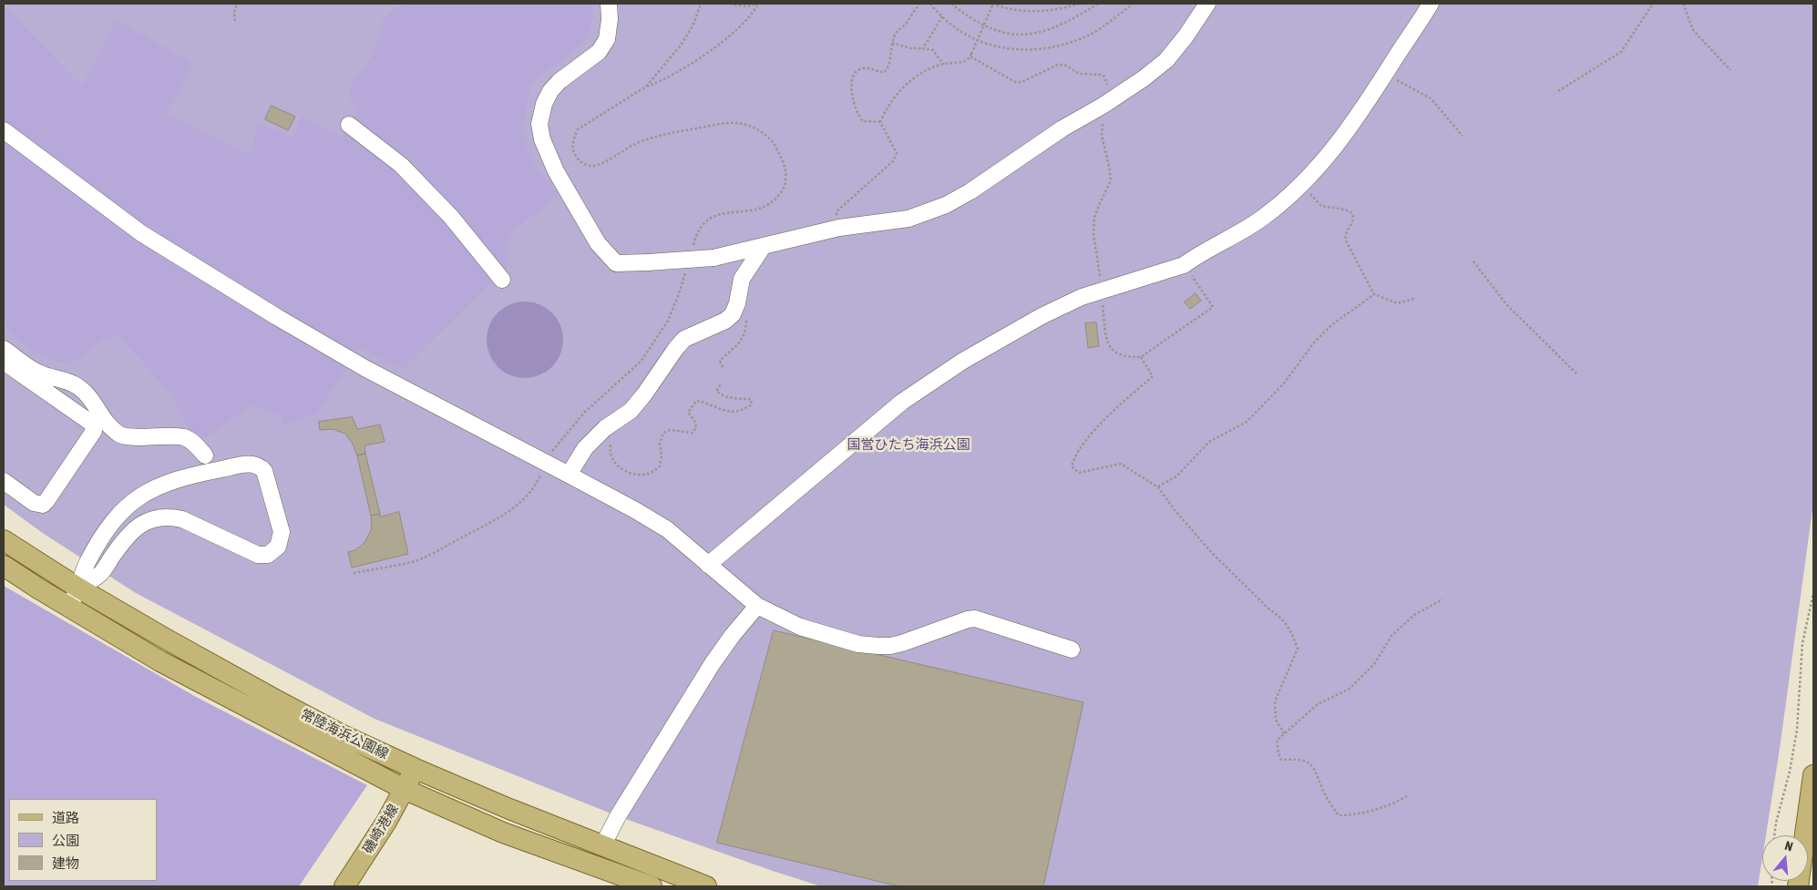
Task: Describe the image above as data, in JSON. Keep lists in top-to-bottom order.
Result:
{
  "streets": {
    "main road": ["常陸海浜公園線", "磯崎港線"]
  },
  "crossings": [
    ["常陸海浜公園線", "磯崎港線"]
  ],
  "parks": ["国営ひたち海浜公園"],
  "legend": ["道路", "公園", "建物"],
  "north": "top"
}
